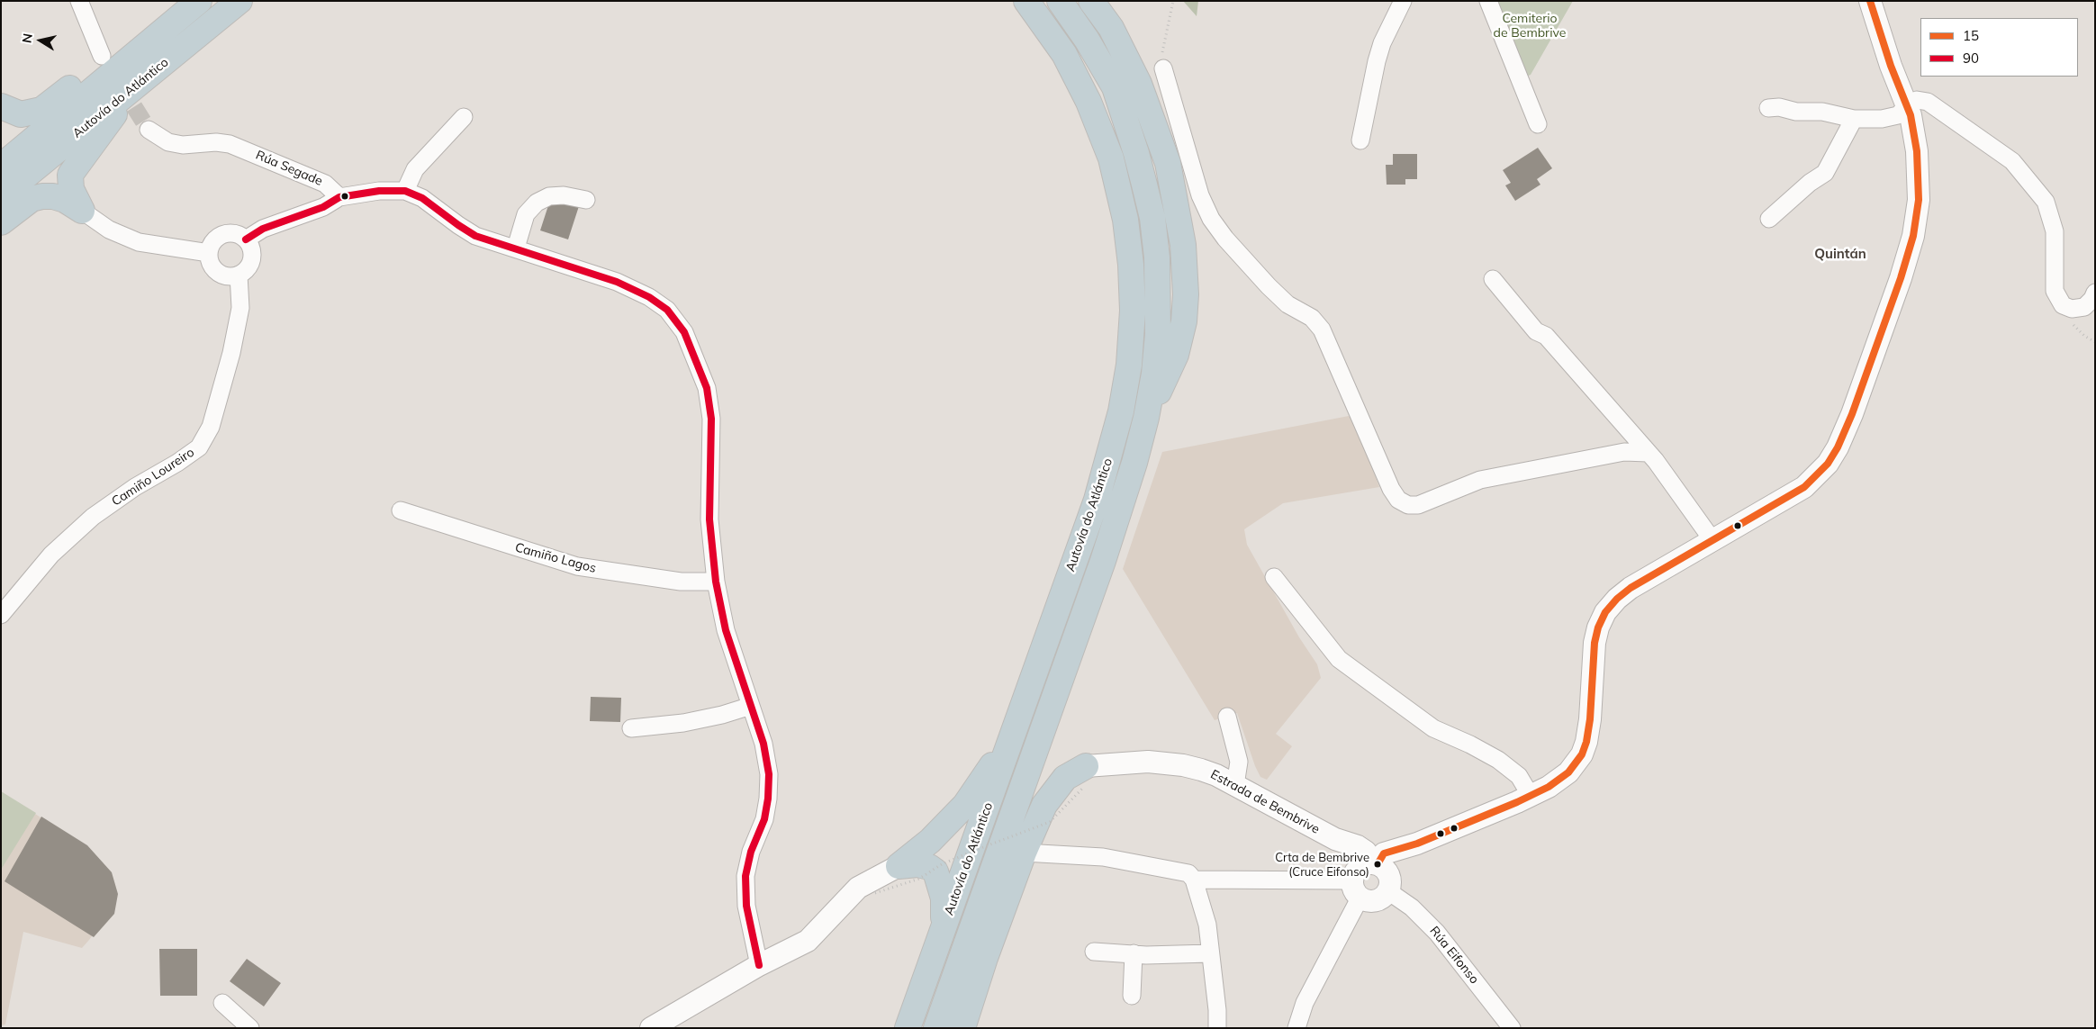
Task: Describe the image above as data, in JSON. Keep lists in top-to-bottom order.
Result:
{
  "streets": {
    "highway": ["Autovía do Atlántico"],
    "street": [
      "Rúa Segade",
      "Camiño Loureiro",
      "Camiño Lagos",
      "Estrada de Bembrive",
      "Rúa Eifonso"
    ]
  },
  "crossings": [
    ["Estrada de Bembrive", "Rúa Eifonso"]
  ],
  "districts": ["Quintán"],
  "parks": ["Cemiterio de Bembrive"],
  "places": ["Crta de Bembrive (Cruce Eifonso)"],
  "lines": ["transit line 15", "transit line 90"],
  "legend": ["15", "90"],
  "north": "left"
}
